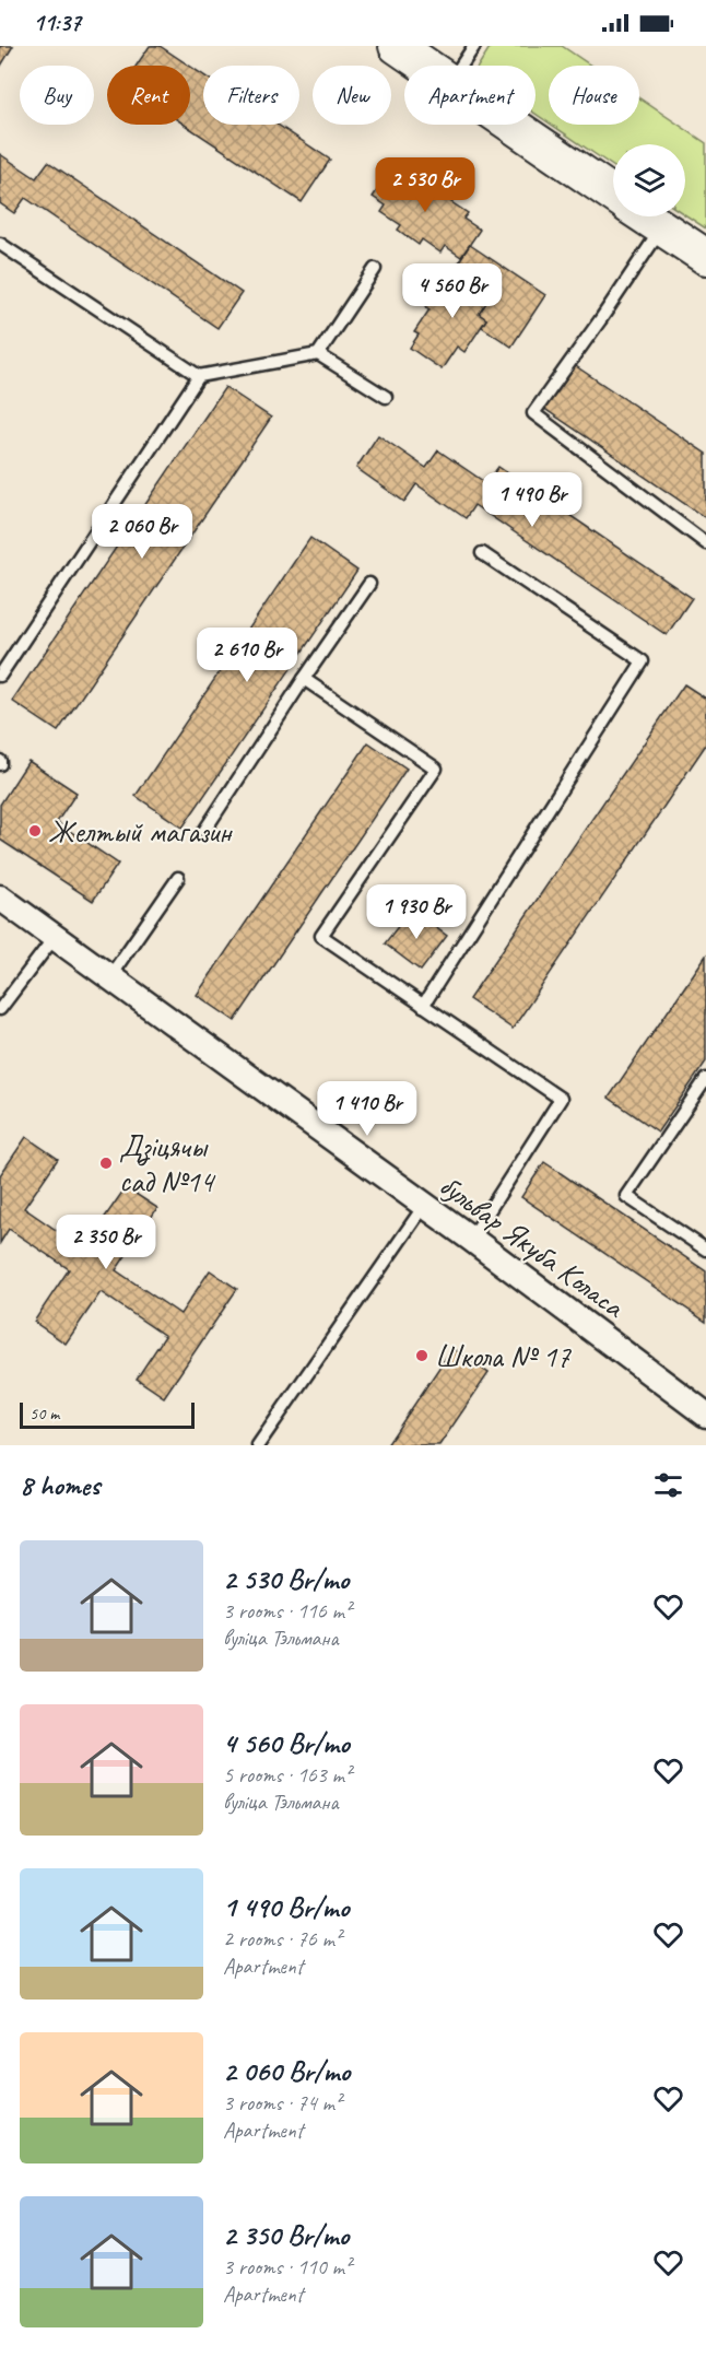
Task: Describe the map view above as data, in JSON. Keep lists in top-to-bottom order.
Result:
{
  "streets": {
    "street": ["бульвар Якуба Коласа"]
  },
  "places": ["Желтый магазин", "Дзіцячы сад №14", "Школа № 17"],
  "scale_bar": "50 m",
  "page": {
    "status": "11:37",
    "chip": [
      "Buy",
      "Rent",
      "Filters",
      "New",
      "Apartment",
      "House"
    ],
    "price": [
      "2 530 Br",
      "4 560 Br",
      "1 490 Br",
      "2 060 Br",
      "2 610 Br",
      "1 930 Br",
      "1 410 Br",
      "2 350 Br"
    ],
    "scale": "50 m",
    "heading": "8 homes",
    "list": [
      {
        "name": "2 530 Br/mo",
        "note": "3 rooms · 116 m² · вуліца Тэльмана"
      },
      {
        "name": "4 560 Br/mo",
        "note": "5 rooms · 163 m² · вуліца Тэльмана"
      },
      {
        "name": "1 490 Br/mo",
        "note": "2 rooms · 76 m² · Apartment"
      },
      {
        "name": "2 060 Br/mo",
        "note": "3 rooms · 74 m² · Apartment"
      },
      {
        "name": "2 350 Br/mo",
        "note": "3 rooms · 110 m² · Apartment"
      }
    ]
  }
}
